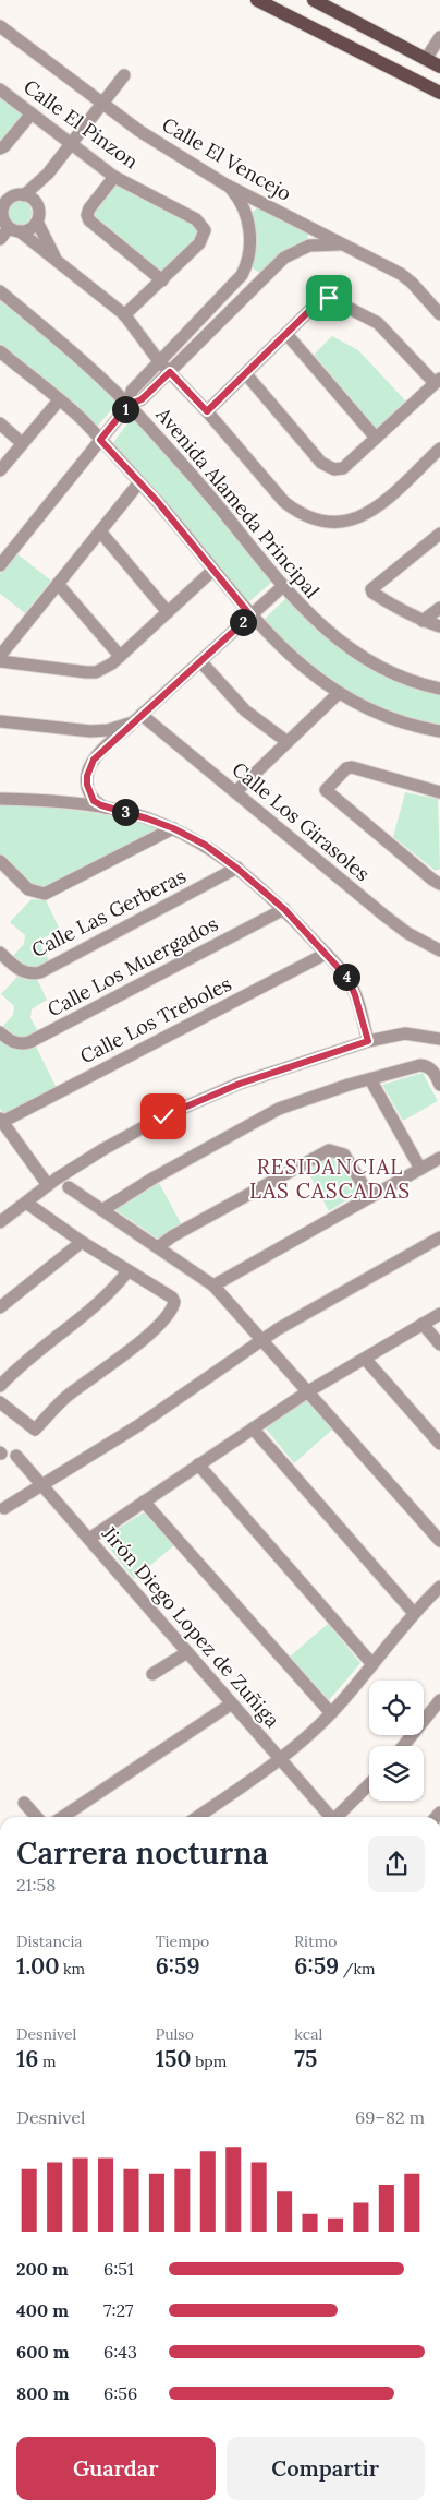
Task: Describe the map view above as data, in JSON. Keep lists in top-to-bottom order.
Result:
{
  "streets": {
    "street": [
      "Calle El Pinzon",
      "Calle El Vencejo",
      "Avenida Alameda Principal",
      "Calle Los Girasoles",
      "Calle Las Gerberas",
      "Calle Los Muergados",
      "Calle Los Treboles",
      "Jirón Diego Lopez de Zuñiga"
    ]
  },
  "districts": ["RESIDANCIAL LAS CASCADAS"],
  "page": {
    "pins": [
      "1",
      "2",
      "3",
      "4"
    ],
    "heading": ["Carrera nocturna", "21:58"],
    "stats": [
      ["Distancia", "1.00 km"],
      ["Tiempo", "6:59"],
      ["Ritmo", "6:59 /km"],
      ["Desnivel", "16 m"],
      ["Pulso", "150 bpm"],
      ["kcal", "75"]
    ],
    "chart": ["Desnivel", "69–82 m"],
    "list": [
      {
        "name": "200 m",
        "note": "6:51"
      },
      {
        "name": "400 m",
        "note": "7:27"
      },
      {
        "name": "600 m",
        "note": "6:43"
      },
      {
        "name": "800 m",
        "note": "6:56"
      }
    ],
    "buttons": ["Guardar", "Compartir"]
  }
}
